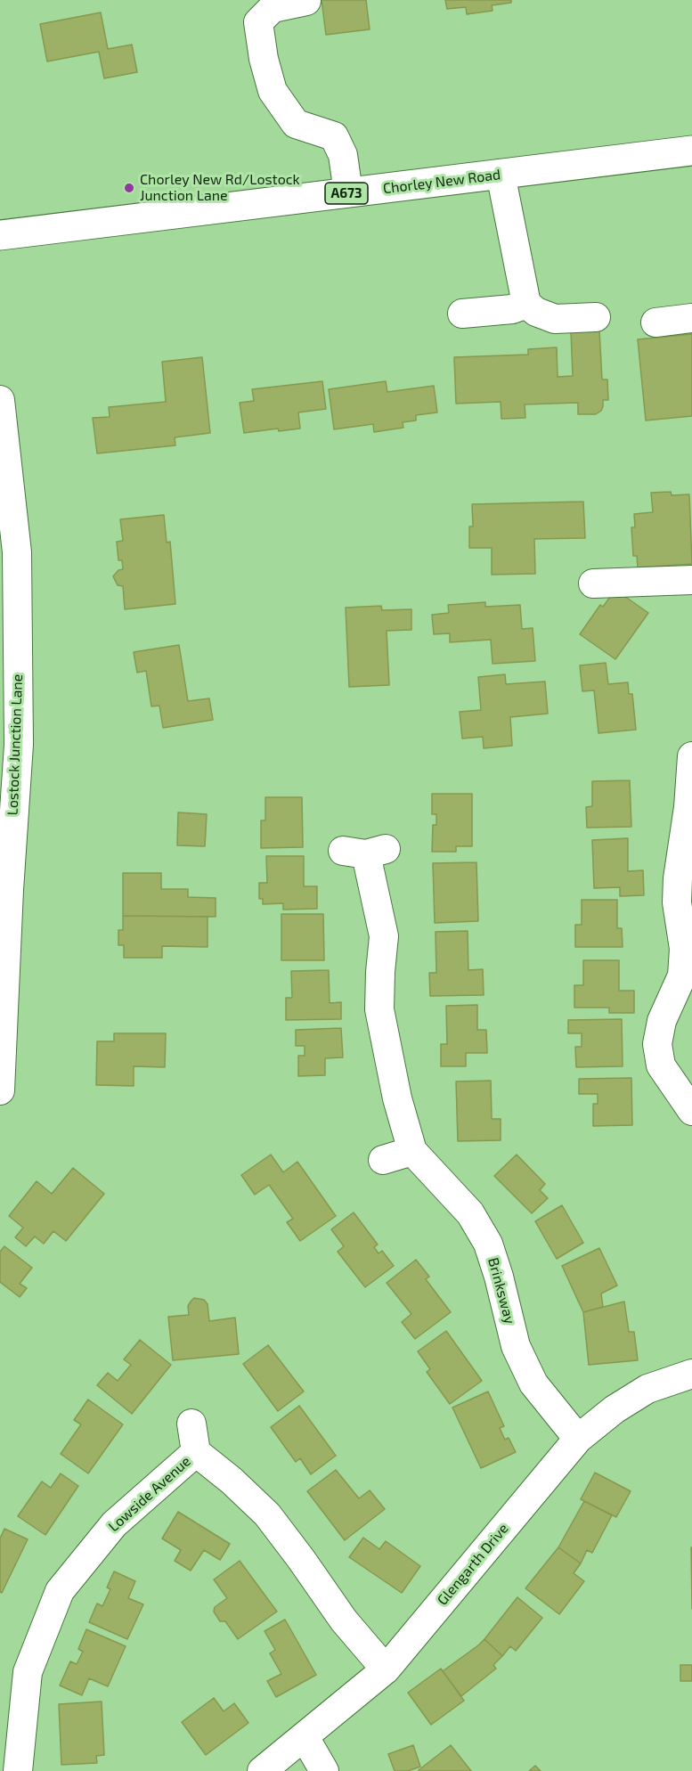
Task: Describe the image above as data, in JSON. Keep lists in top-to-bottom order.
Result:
{
  "streets": {
    "highway": ["Chorley New Road", "A673"],
    "street": [
      "Lostock Junction Lane",
      "Brinksway",
      "Lowside Avenue",
      "Glengarth Drive"
    ]
  },
  "crossings": [
    ["Brinksway", "Glengarth Drive"],
    ["Lowside Avenue", "Glengarth Drive"]
  ],
  "places": ["Chorley New Rd/Lostock Junction Lane"]
}
